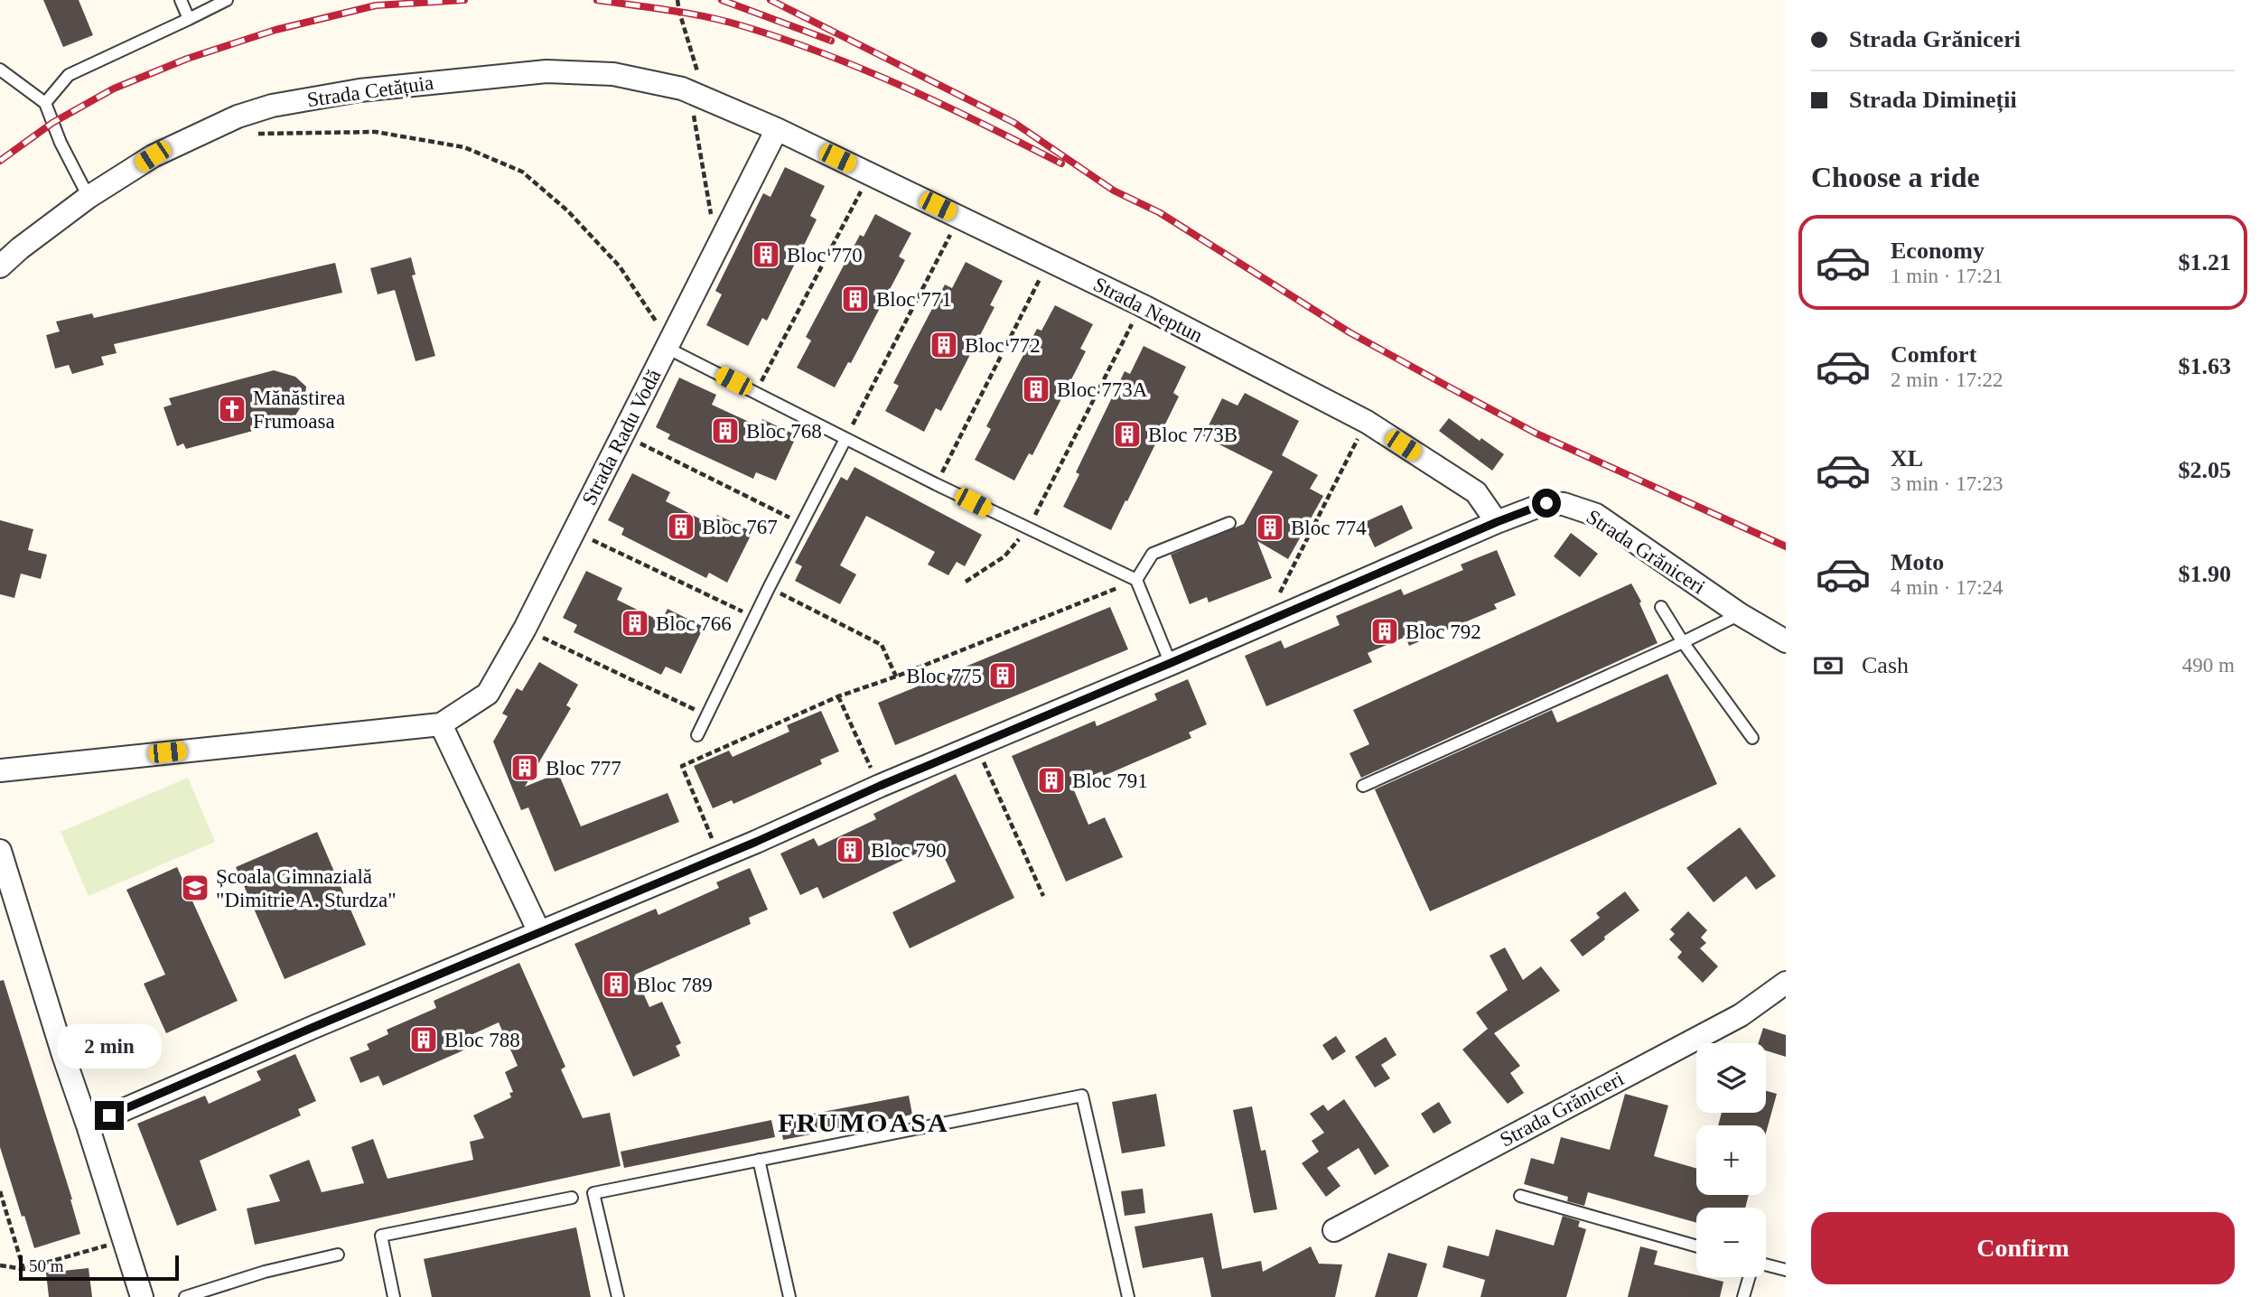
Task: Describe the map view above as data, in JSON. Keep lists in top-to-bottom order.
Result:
{
  "streets": {
    "street": [
      "Strada Cetățuia",
      "Strada Neptun",
      "Strada Radu Vodă",
      "Strada Grăniceri"
    ]
  },
  "crossings": [
    ["Strada Cetățuia", "Strada Neptun"],
    ["Strada Cetățuia", "Strada Radu Vodă"],
    ["Strada Neptun", "Strada Radu Vodă"],
    ["Strada Neptun", "Strada Grăniceri"]
  ],
  "districts": ["FRUMOASA"],
  "places": {
    "building": [
      "Bloc 770",
      "Bloc 771",
      "Bloc 772",
      "Bloc 773A",
      "Bloc 768",
      "Bloc 773B",
      "Bloc 767",
      "Bloc 774",
      "Bloc 766",
      "Bloc 792",
      "Bloc 775",
      "Bloc 777",
      "Bloc 791",
      "Bloc 790",
      "Bloc 789",
      "Bloc 788"
    ],
    "church": ["Mănăstirea Frumoasa"],
    "school or university": ["Școala Gimnazială \"Dimitrie A. Sturdza\""]
  },
  "scale_bar": "50 m",
  "page": {
    "banner": ["Strada Grăniceri", "Strada Dimineții"],
    "heading": "Choose a ride",
    "list": [
      {
        "name": "Economy",
        "note": "1 min · 17:21",
        "value": "$1.21"
      },
      {
        "name": "Comfort",
        "note": "2 min · 17:22",
        "value": "$1.63"
      },
      {
        "name": "XL",
        "note": "3 min · 17:23",
        "value": "$2.05"
      },
      {
        "name": "Moto",
        "note": "4 min · 17:24",
        "value": "$1.90"
      }
    ],
    "pay": ["Cash", "490 m"],
    "bubble": "2 min",
    "map_buttons": ["+", "−"],
    "buttons": "Confirm",
    "scale": "50 m"
  }
}
